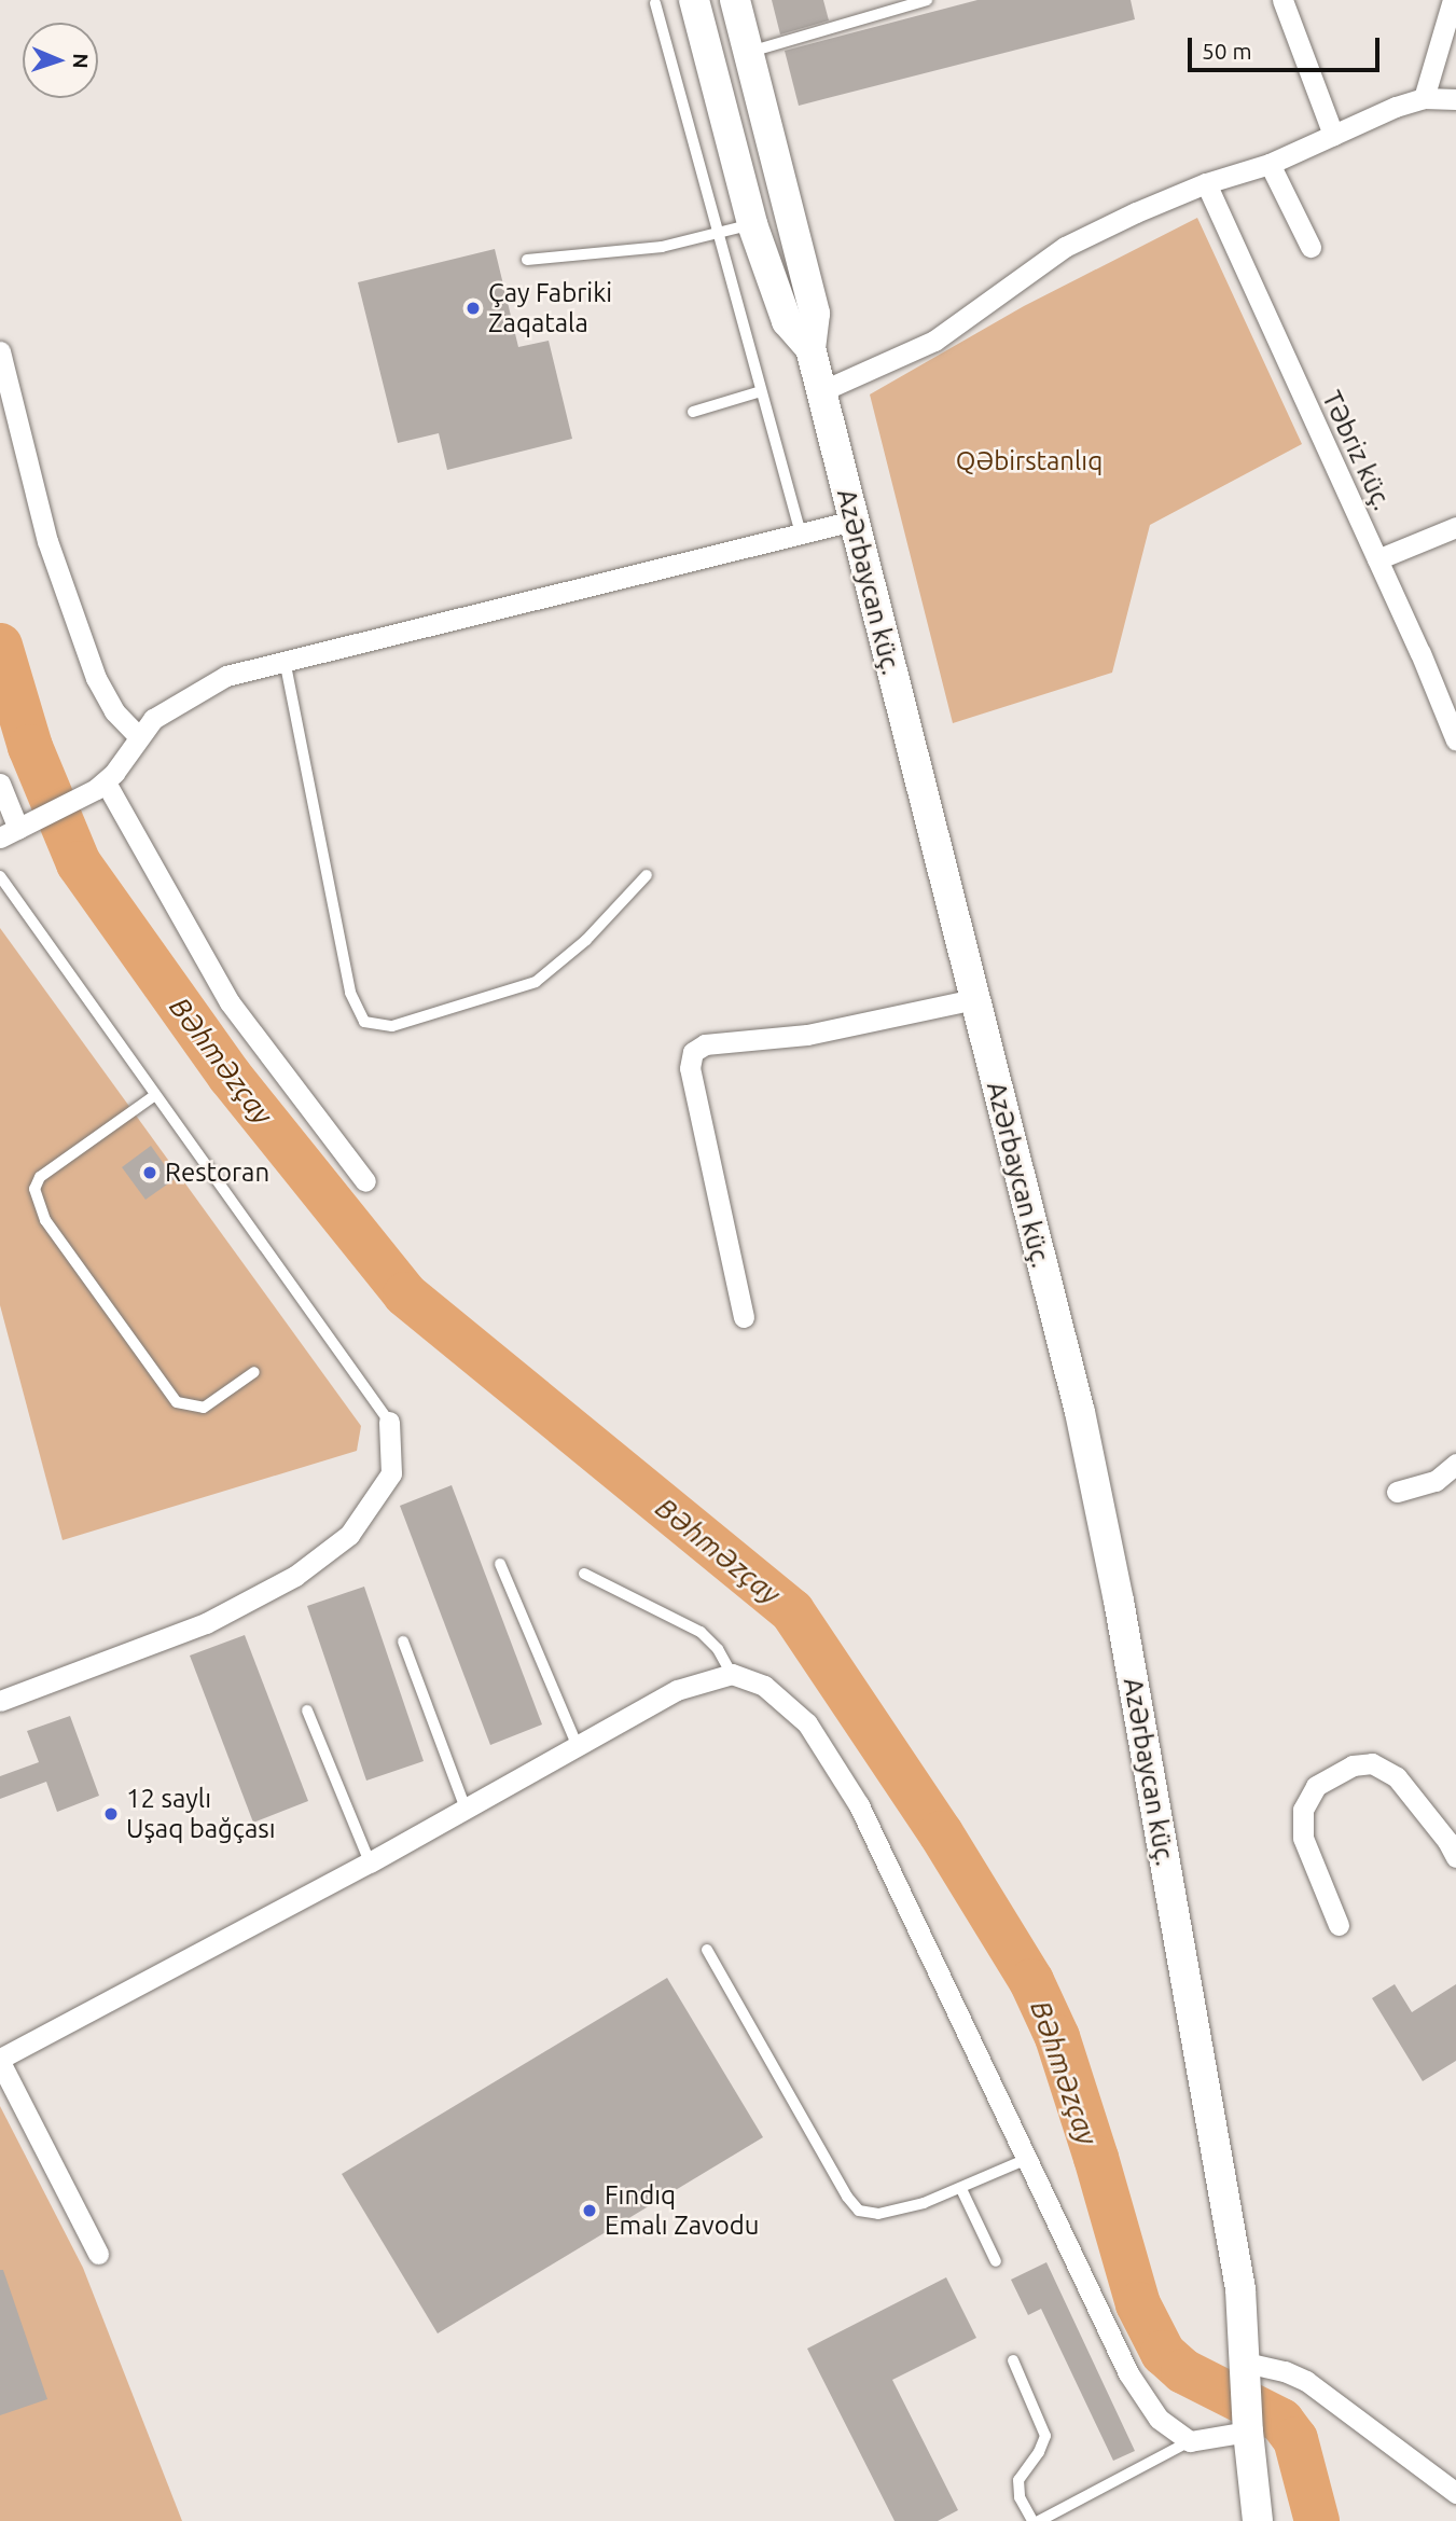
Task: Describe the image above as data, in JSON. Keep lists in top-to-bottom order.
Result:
{
  "streets": {
    "main road": ["Azərbaycan küç."],
    "street": ["Təbriz küç."]
  },
  "water": ["Bəhməzçay"],
  "parks": ["Qəbirstanlıq"],
  "places": [
    "Çay Fabriki Zaqatala",
    "Restoran",
    "12 saylı Uşaq bağçası",
    "Fındıq Emalı Zavodu"
  ],
  "scale_bar": "50 m",
  "north": "right"
}
